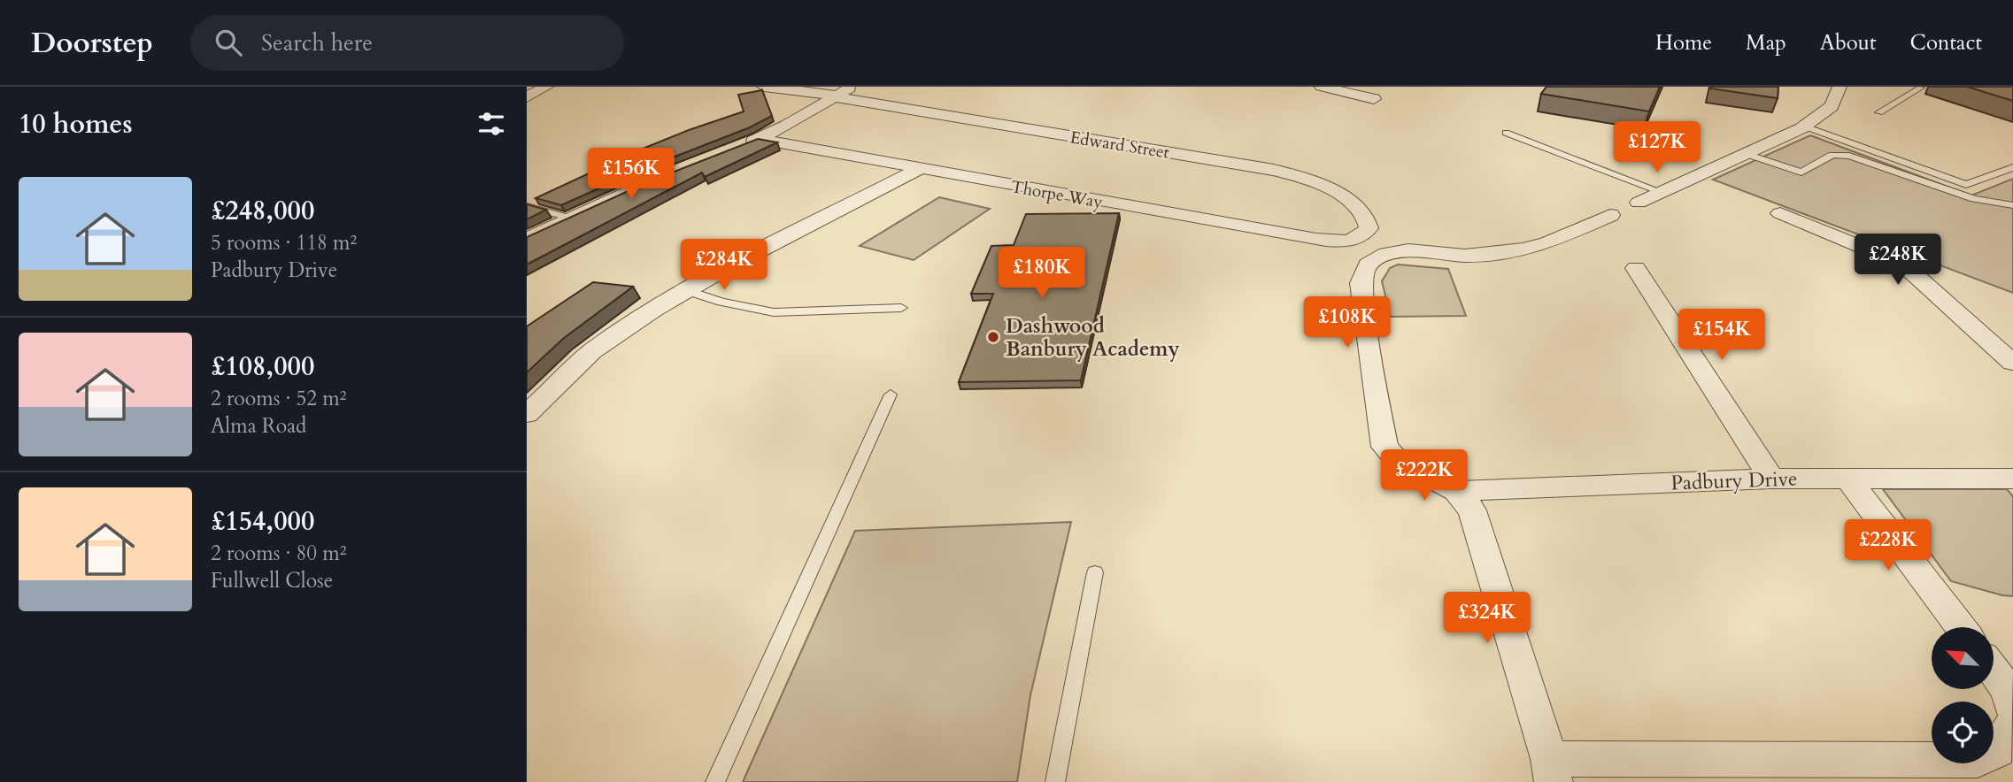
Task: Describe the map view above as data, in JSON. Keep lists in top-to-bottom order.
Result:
{
  "streets": {
    "street": ["Edward Street", "Thorpe Way", "Padbury Drive"]
  },
  "crossings": [
    ["Edward Street", "Thorpe Way"]
  ],
  "places": ["Dashwood Banbury Academy"],
  "north": "top left",
  "page": {
    "header": "Doorstep",
    "search": "Search here",
    "nav": [
      "Home",
      "Map",
      "About",
      "Contact"
    ],
    "heading": "10 homes",
    "price": [
      "£127K",
      "£156K",
      "£248K",
      "£284K",
      "£180K",
      "£108K",
      "£154K",
      "£222K",
      "£228K",
      "£324K"
    ],
    "list": [
      {
        "name": "£248,000",
        "note": "5 rooms · 118 m² · Padbury Drive"
      },
      {
        "name": "£108,000",
        "note": "2 rooms · 52 m² · Alma Road"
      },
      {
        "name": "£154,000",
        "note": "2 rooms · 80 m² · Fullwell Close"
      }
    ]
  }
}
